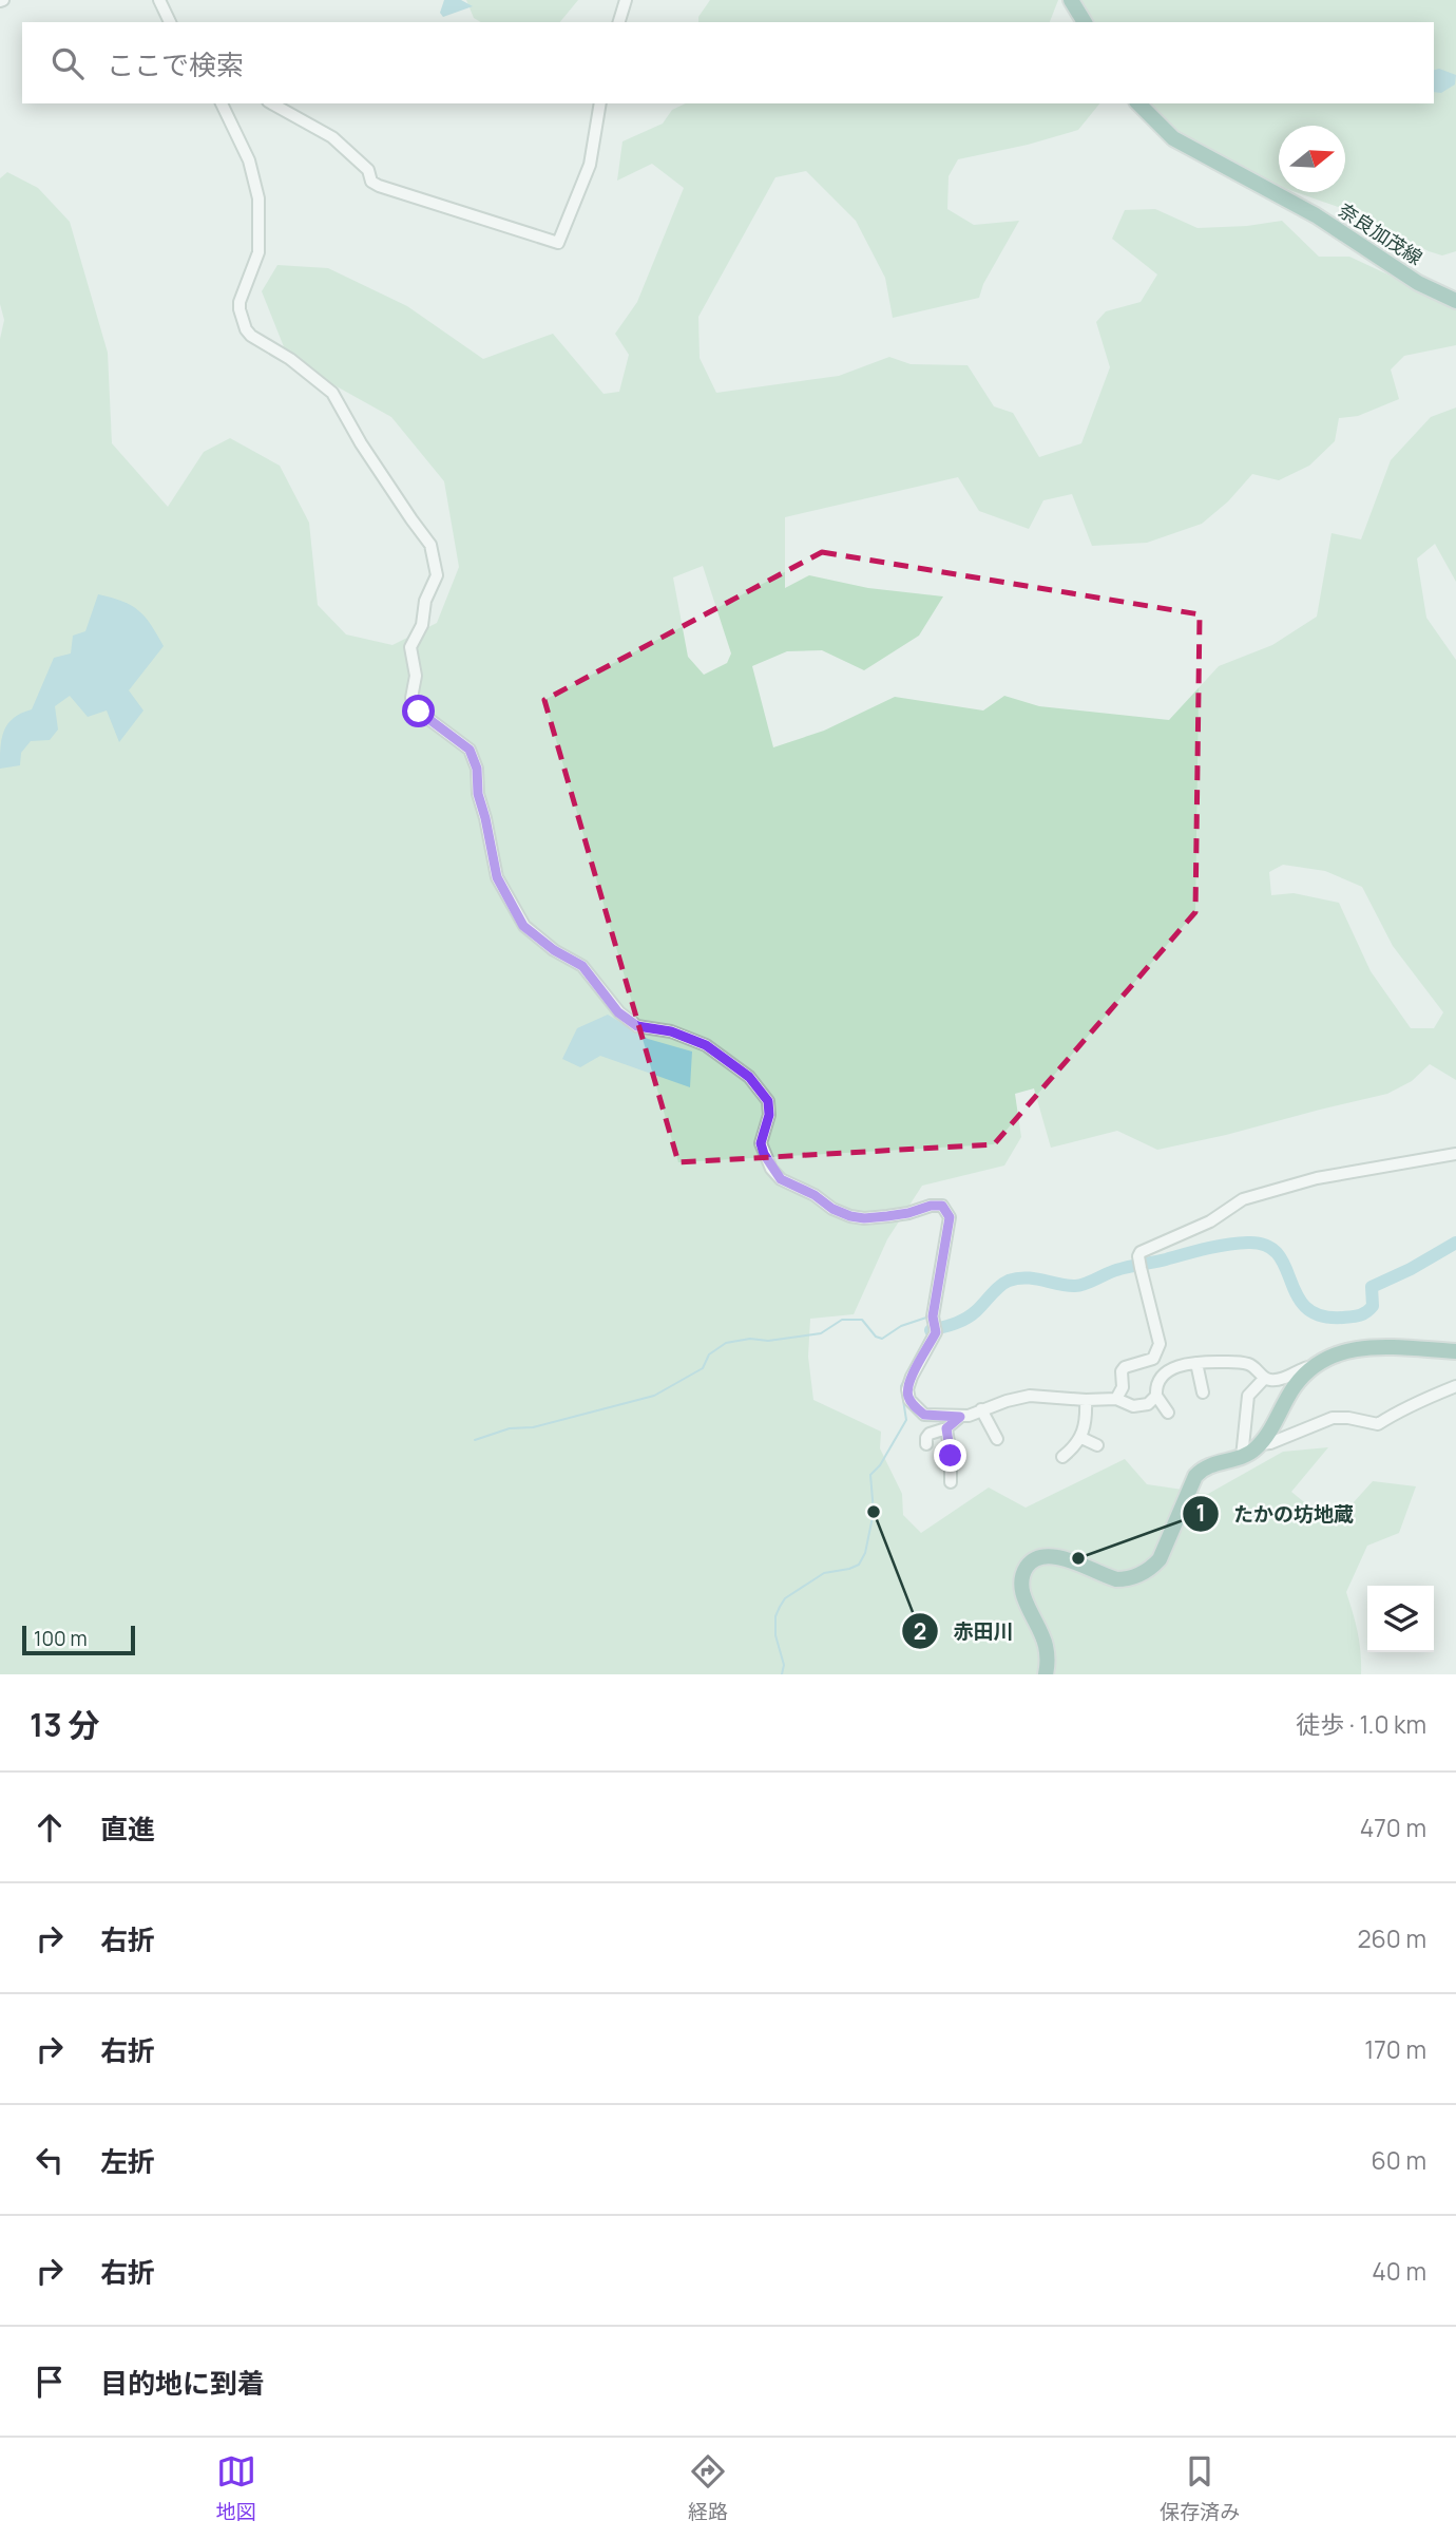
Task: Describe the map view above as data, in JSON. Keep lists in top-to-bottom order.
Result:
{
  "streets": {
    "main road": ["奈良加茂線"]
  },
  "places": ["赤田川", "たかの坊地蔵"],
  "scale_bar": "100 m",
  "north": "right",
  "page": {
    "search": "ここで検索",
    "scale": "100 m",
    "heading": ["13 分", "徒歩 · 1.0 km"],
    "list": [
      ["直進", "470 m"],
      ["右折", "260 m"],
      ["右折", "170 m"],
      ["左折", "60 m"],
      ["右折", "40 m"],
      "目的地に到着"
    ],
    "nav": ["地図", "経路", "保存済み"]
  }
}
